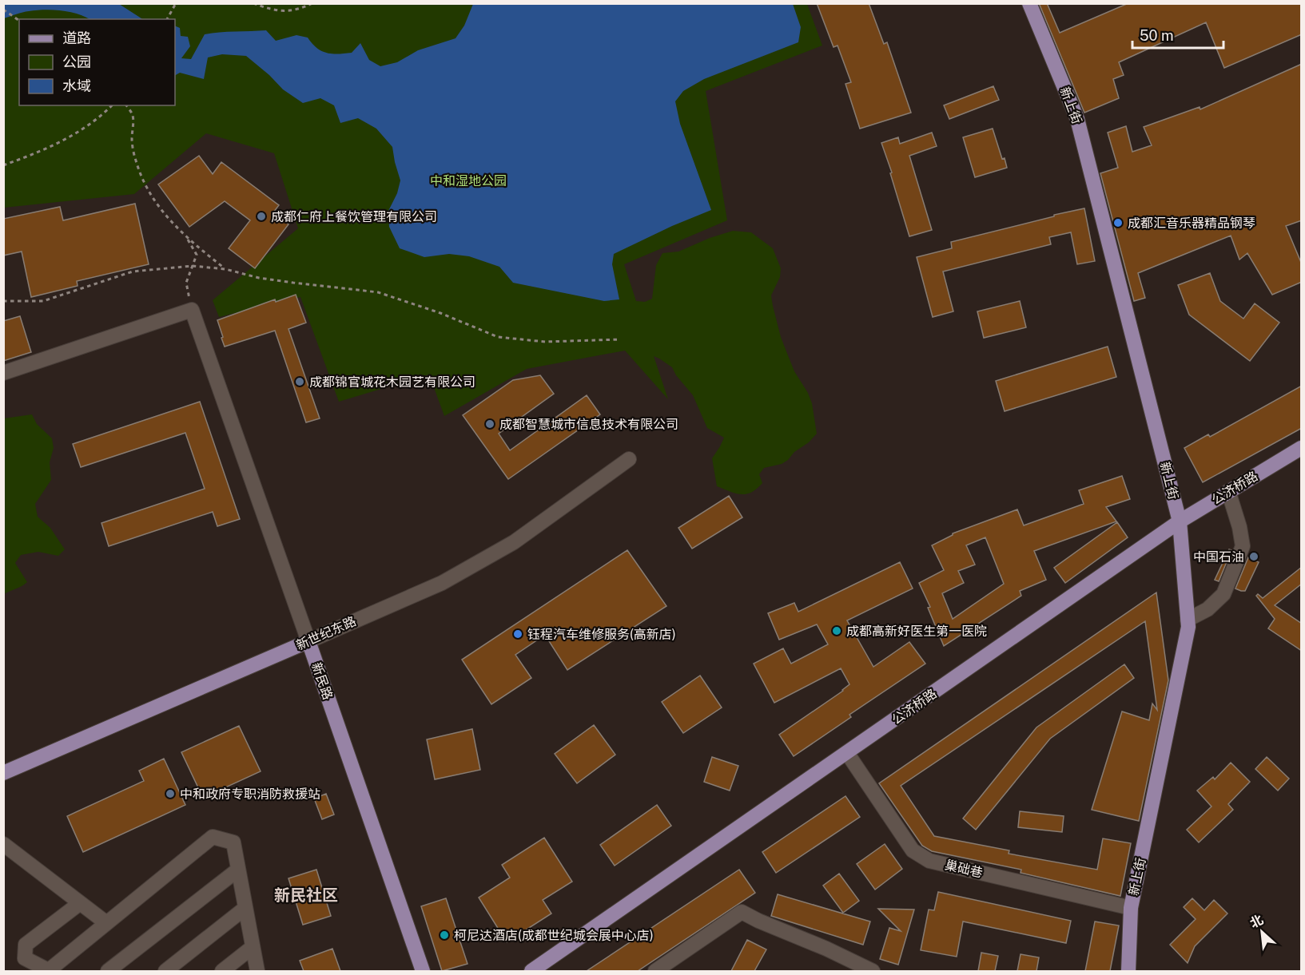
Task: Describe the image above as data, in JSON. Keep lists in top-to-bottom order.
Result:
{
  "streets": {
    "main road": [
      "新上街",
      "公济桥路",
      "新世纪东路",
      "新民路"
    ],
    "street": ["巢础巷"]
  },
  "crossings": [
    ["新上街", "公济桥路"],
    ["新上街", "巢础巷"],
    ["公济桥路", "巢础巷"],
    ["新世纪东路", "新民路"]
  ],
  "districts": ["新民社区"],
  "parks": ["中和湿地公园"],
  "places": [
    "成都仁府上餐饮管理有限公司",
    "成都汇音乐器精品钢琴",
    "成都锦官城花木园艺有限公司",
    "成都智慧城市信息技术有限公司",
    "中国石油",
    "成都高新好医生第一医院",
    "钰程汽车维修服务(高新店)",
    "中和政府专职消防救援站",
    "柯尼达酒店(成都世纪城会展中心店)"
  ],
  "legend": ["道路", "公园", "水域"],
  "scale_bar": "50 m",
  "north": "top left"
}
